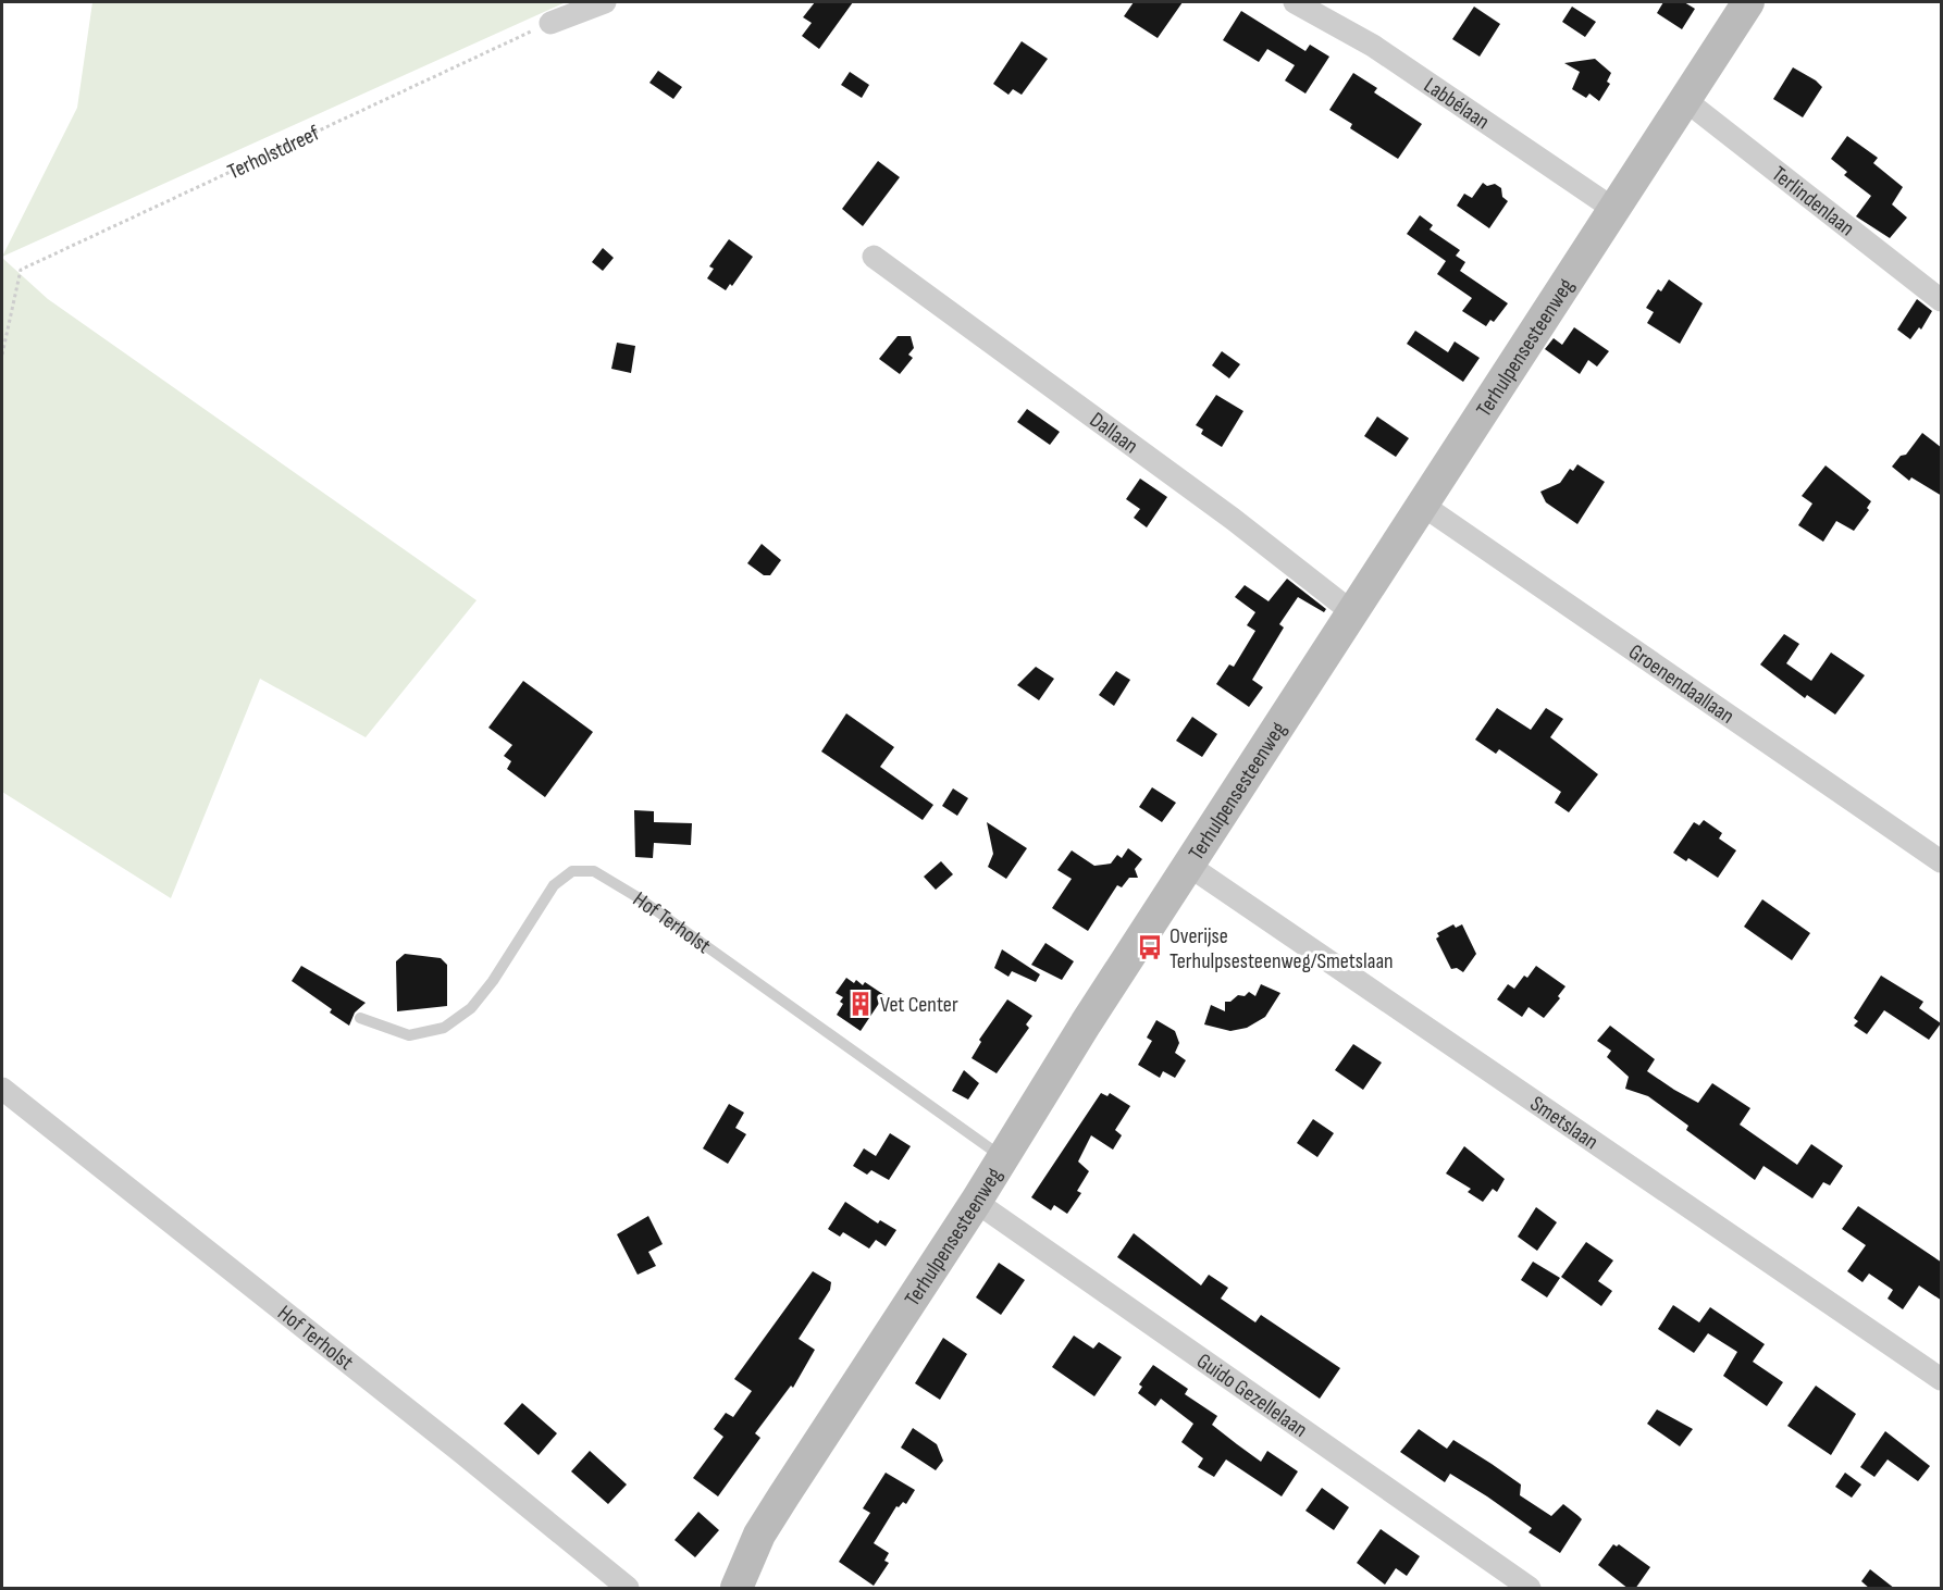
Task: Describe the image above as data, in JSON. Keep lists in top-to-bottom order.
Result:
{
  "streets": {
    "main road": ["Terhulpensesteenweg"],
    "street": [
      "Labbélaan",
      "Terlindenlaan",
      "Dallaan",
      "Groenendaallaan",
      "Hof Terholst",
      "Smetslaan",
      "Guido Gezellelaan"
    ],
    "path": ["Terholstdreef"]
  },
  "crossings": [
    ["Labbélaan", "Terhulpensesteenweg"],
    ["Terlindenlaan", "Terhulpensesteenweg"],
    ["Terhulpensesteenweg", "Dallaan"],
    ["Terhulpensesteenweg", "Groenendaallaan"],
    ["Terhulpensesteenweg", "Hof Terholst"],
    ["Terhulpensesteenweg", "Smetslaan"],
    ["Terhulpensesteenweg", "Guido Gezellelaan"]
  ],
  "places": {
    "bus stop": ["Overijse Terhulpsesteenweg/Smetslaan"],
    "building": ["Vet Center"]
  }
}
